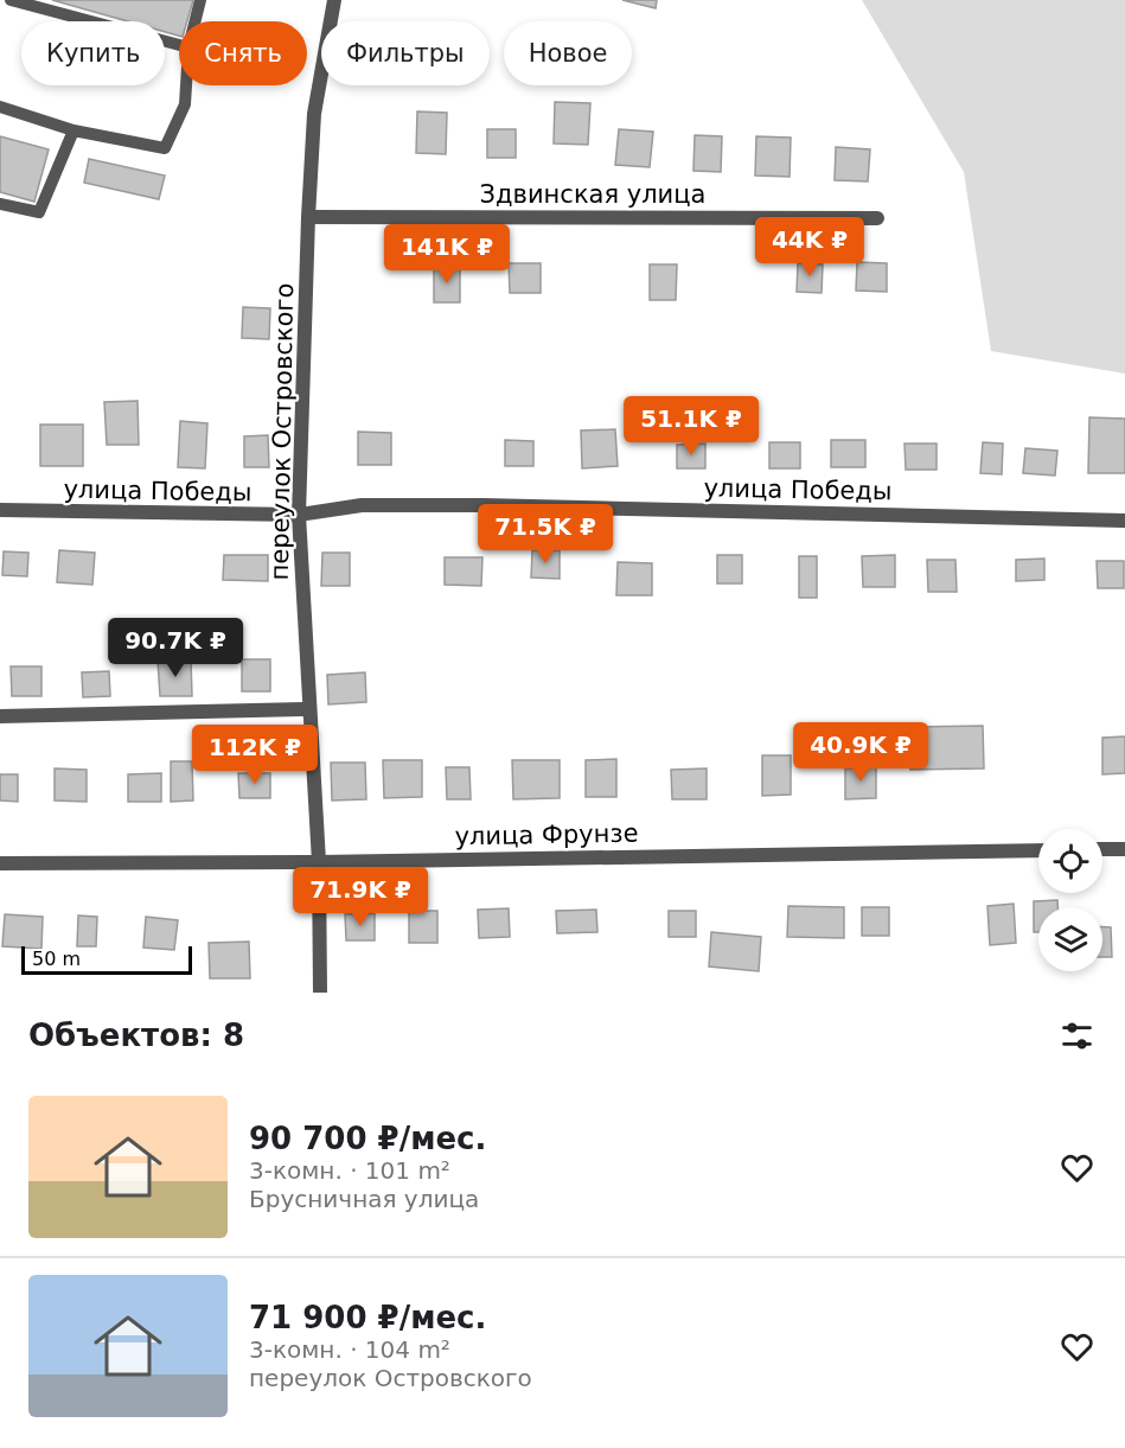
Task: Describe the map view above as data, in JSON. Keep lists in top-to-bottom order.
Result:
{
  "streets": {
    "street": [
      "Здвинская улица",
      "переулок Островского",
      "улица Победы",
      "улица Фрунзе"
    ]
  },
  "crossings": [
    ["Здвинская улица", "переулок Островского"],
    ["переулок Островского", "улица Победы"],
    ["переулок Островского", "улица Фрунзе"]
  ],
  "scale_bar": "50 m",
  "page": {
    "chip": [
      "Купить",
      "Снять",
      "Фильтры",
      "Новое"
    ],
    "price": [
      "44K ₽",
      "141K ₽",
      "51.1K ₽",
      "71.5K ₽",
      "90.7K ₽",
      "40.9K ₽",
      "112K ₽",
      "71.9K ₽"
    ],
    "scale": "50 m",
    "heading": "Объектов: 8",
    "list": [
      {
        "name": "90 700 ₽/мес.",
        "note": "3-комн. · 101 m² · Брусничная улица"
      },
      {
        "name": "71 900 ₽/мес.",
        "note": "3-комн. · 104 m² · переулок Островского"
      }
    ]
  }
}
